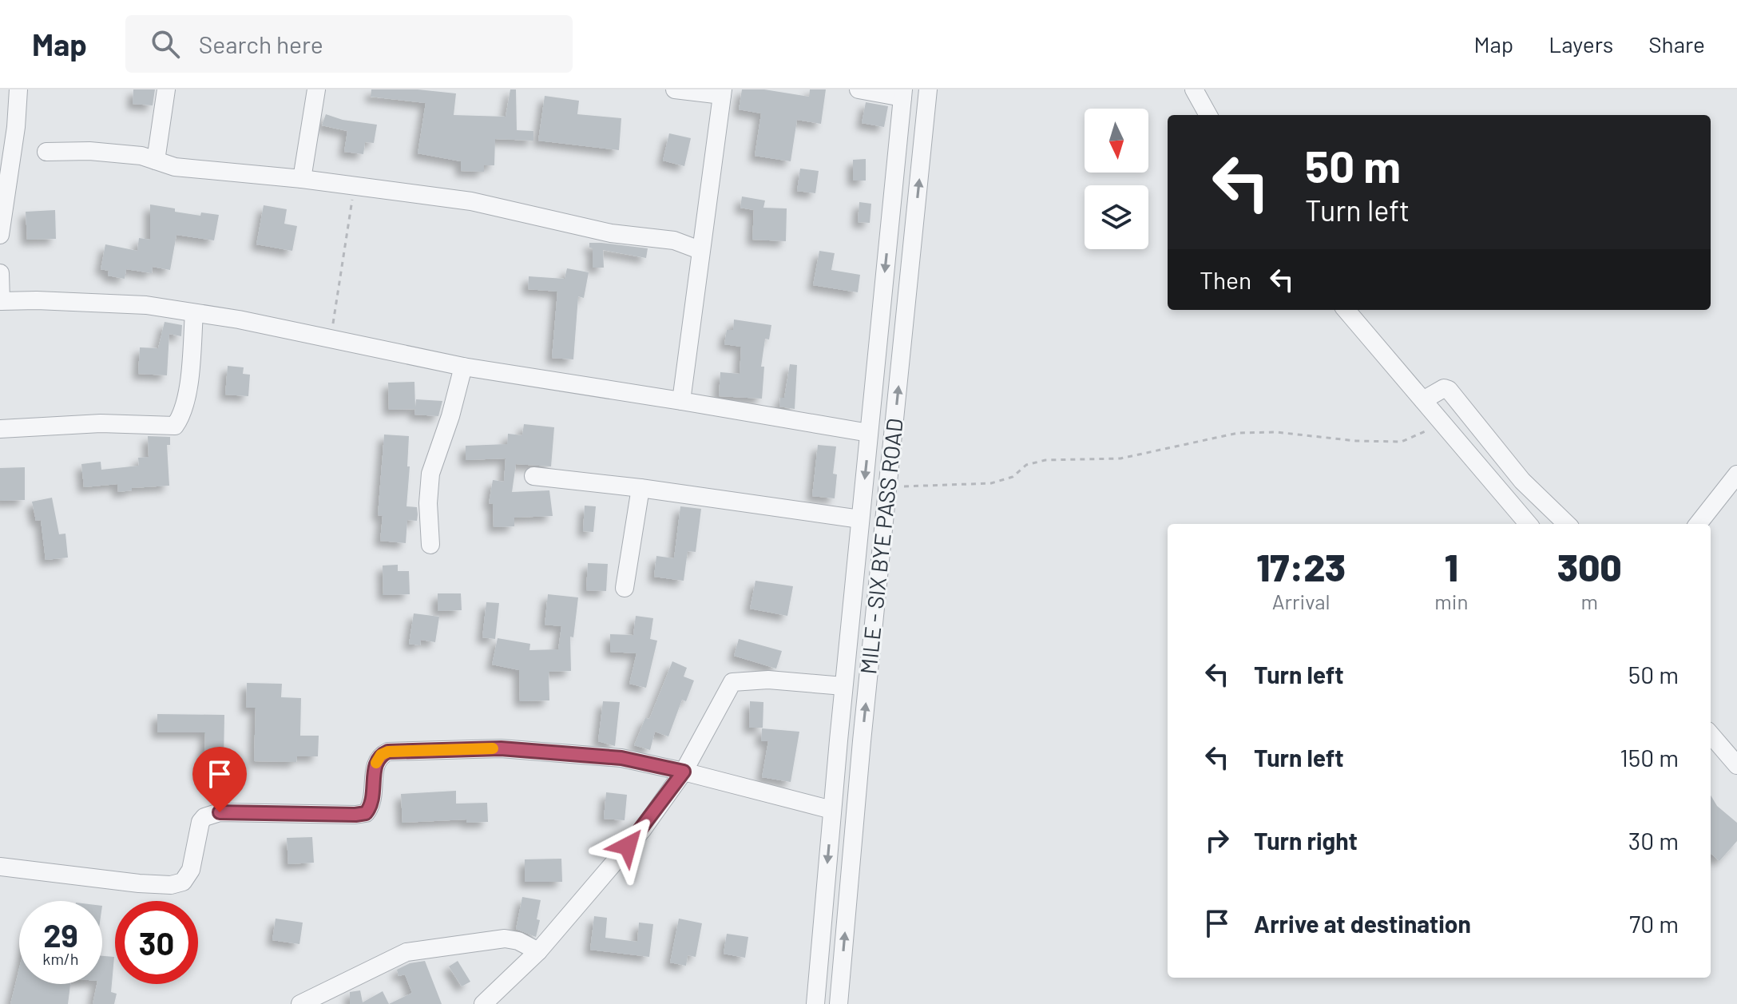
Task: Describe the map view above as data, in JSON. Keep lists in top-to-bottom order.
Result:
{
  "streets": {
    "street": ["MILE - SIX BYE PASS ROAD"]
  },
  "north": "bottom",
  "page": {
    "header": "Map",
    "search": "Search here",
    "nav": ["Map", "Layers", "Share"],
    "turn": ["50 m", "Turn left"],
    "then": "Then",
    "eta": [
      "17:23",
      "Arrival",
      "1",
      "min",
      "300",
      "m"
    ],
    "list": [
      {
        "name": "Turn left",
        "value": "50 m"
      },
      {
        "name": "Turn left",
        "value": "150 m"
      },
      {
        "name": "Turn right",
        "value": "30 m"
      },
      {
        "name": "Arrive at destination",
        "value": "70 m"
      }
    ],
    "speed": "29 km/h",
    "limit": "30"
  }
}
